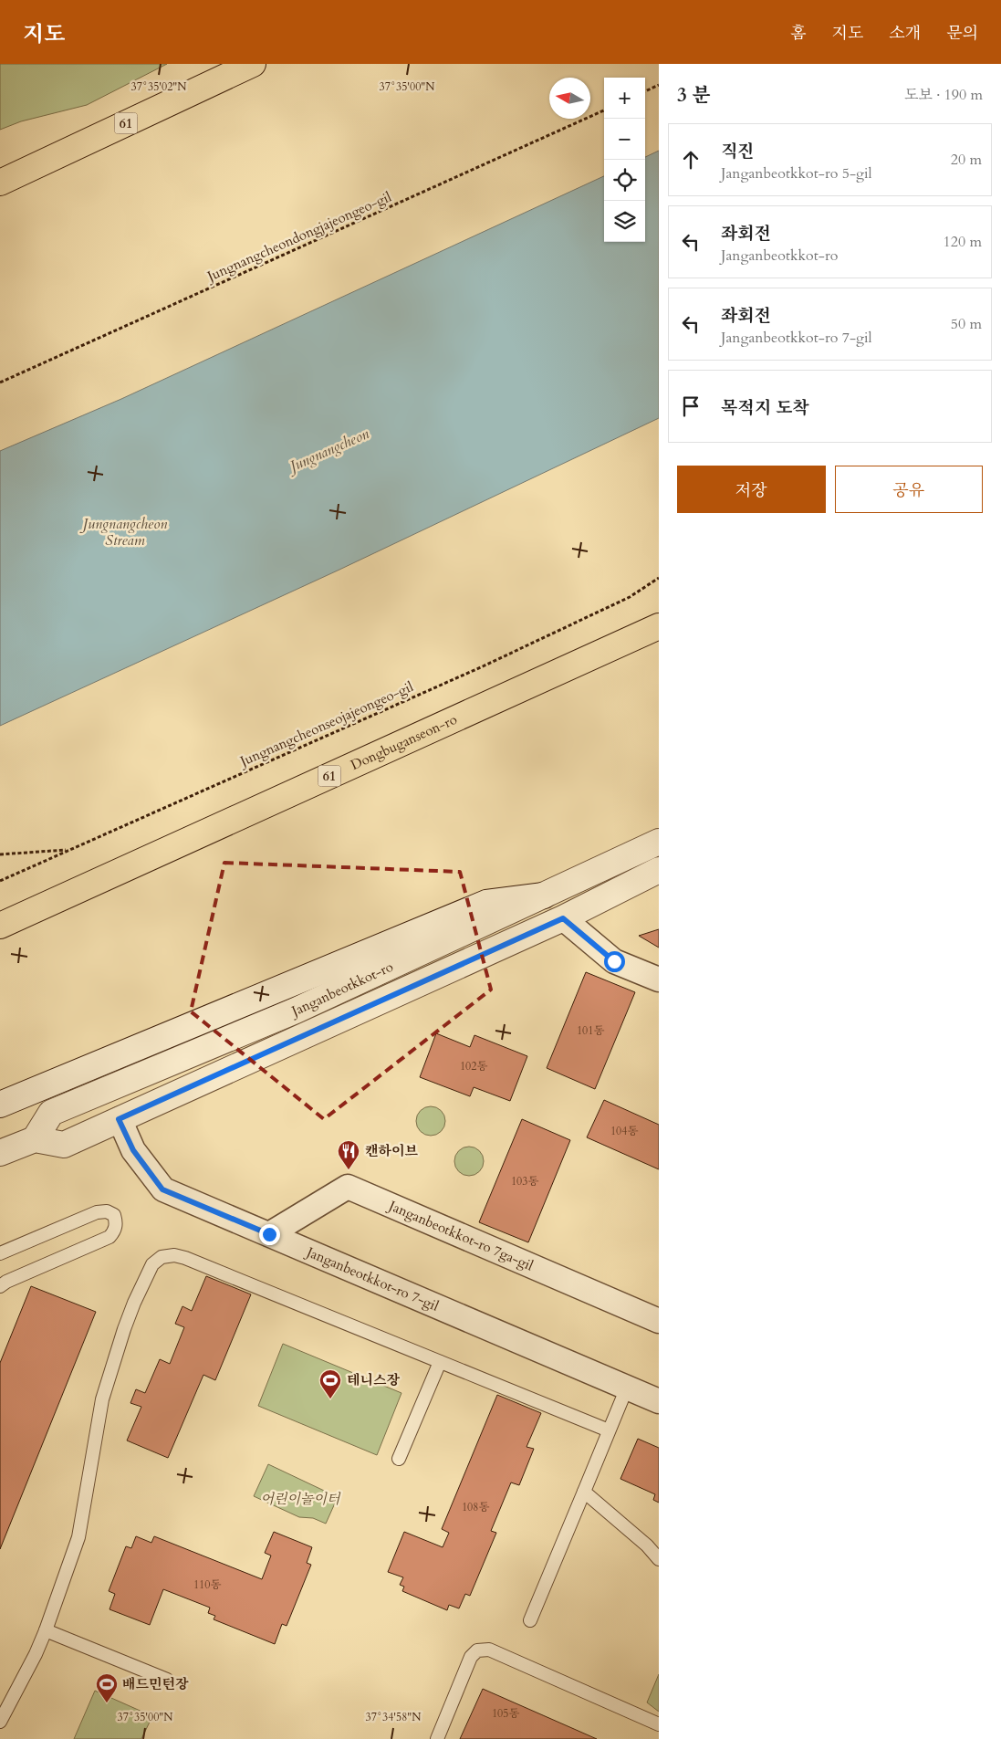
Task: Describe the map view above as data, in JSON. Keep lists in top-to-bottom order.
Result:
{
  "streets": {
    "highway": ["61", "Dongbuganseon-ro"],
    "street": ["Janganbeotkkot-ro", "Janganbeotkkot-ro 7ga-gil", "Janganbeotkkot-ro 7-gil"],
    "path": ["Jungnangcheondongjajeongeo-gil", "Jungnangcheonseojajeongeo-gil"]
  },
  "crossings": [
    ["Janganbeotkkot-ro", "Janganbeotkkot-ro 7-gil"],
    ["Janganbeotkkot-ro 7ga-gil", "Janganbeotkkot-ro 7-gil"]
  ],
  "water": ["Jungnangcheon", "Jungnangcheon Stream"],
  "parks": ["어린이놀이터"],
  "places": {
    "restaurant": ["캔하이브"],
    "sports": ["테니스장", "배드민턴장"]
  },
  "house_numbers": [
    "101동",
    "102동",
    "104동",
    "103동",
    "108동",
    "110동",
    "105동"
  ],
  "north": "left",
  "page": {
    "header": "지도",
    "nav": [
      "홈",
      "지도",
      "소개",
      "문의"
    ],
    "heading": ["3 분", "도보 · 190 m"],
    "map_buttons": ["+", "−"],
    "list": [
      ["직진", "Janganbeotkkot-ro 5-gil", "20 m"],
      ["좌회전", "Janganbeotkkot-ro", "120 m"],
      ["좌회전", "Janganbeotkkot-ro 7-gil", "50 m"],
      "목적지 도착"
    ],
    "buttons": ["저장", "공유"]
  },
  "coordinates": ["37°35'02\"N", "37°35'00\"N", "37°34'58\"N"]
}
